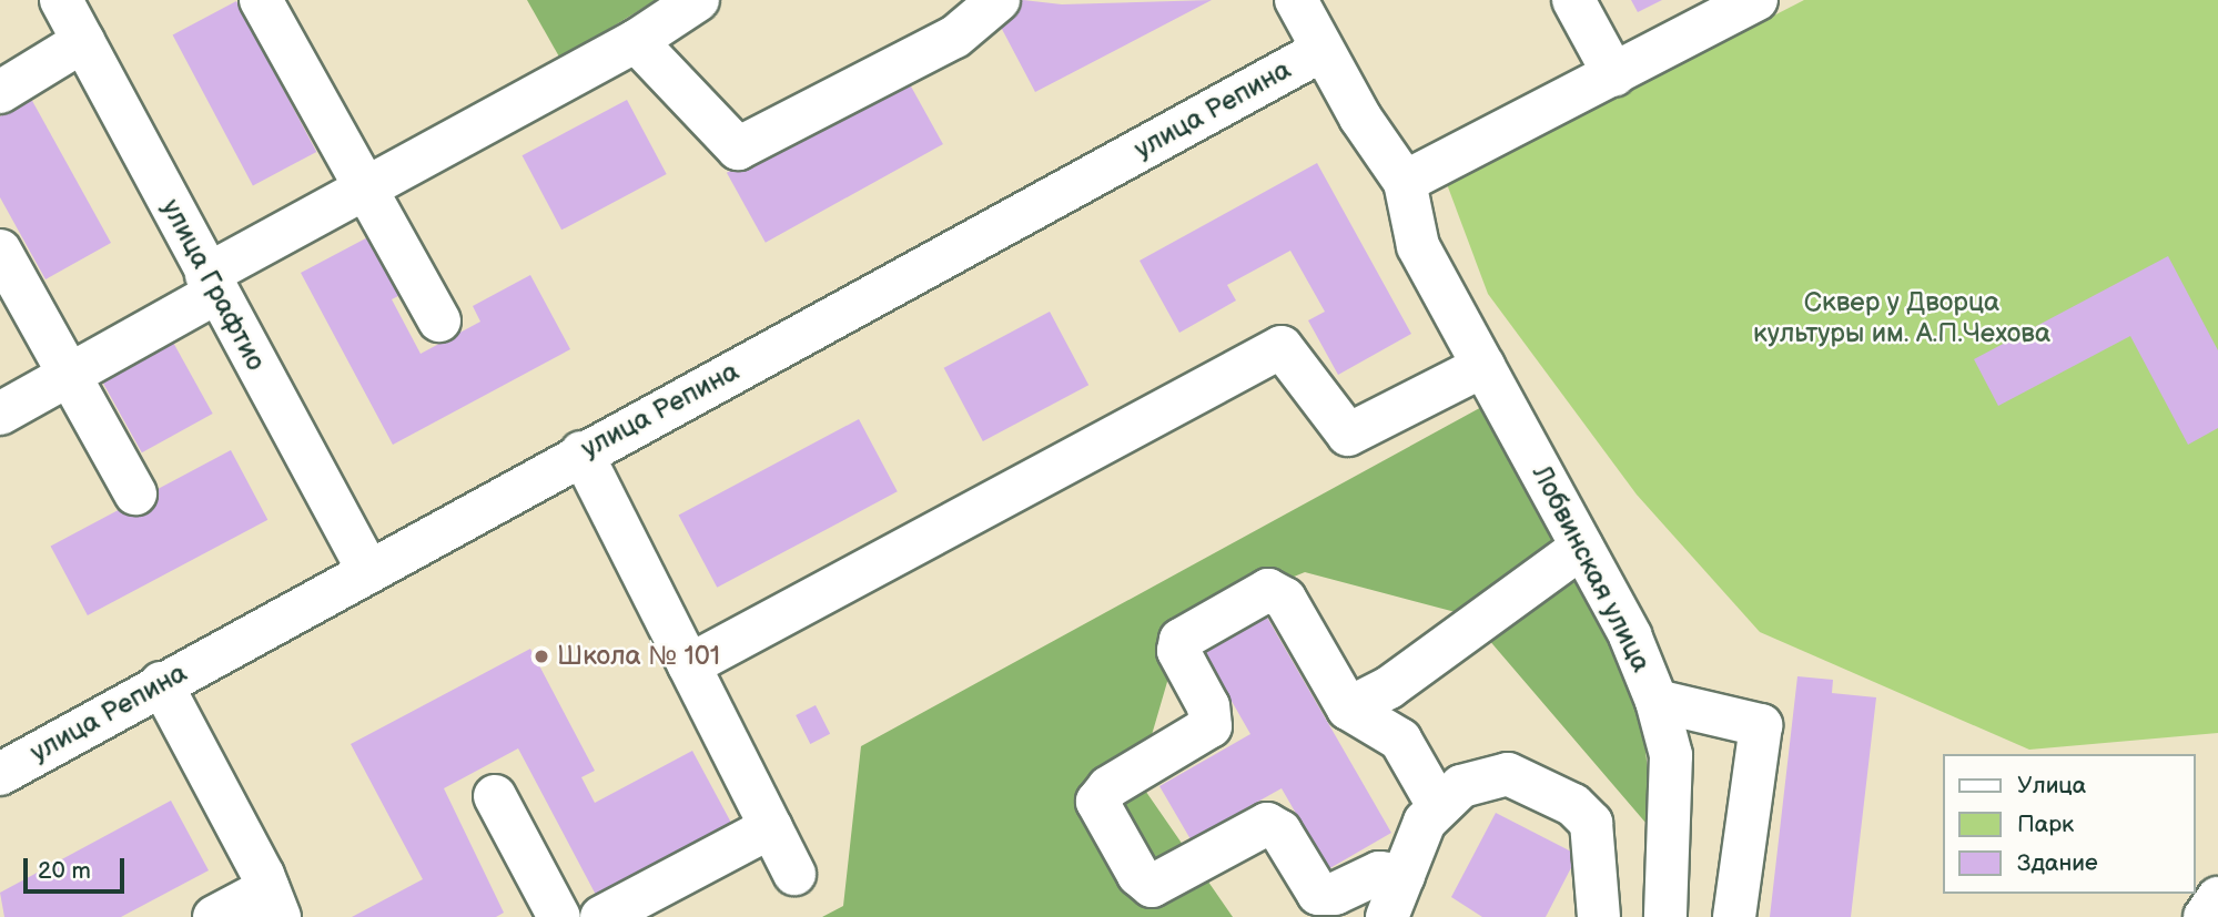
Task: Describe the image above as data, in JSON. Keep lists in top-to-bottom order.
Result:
{
  "streets": {
    "main road": ["улица Репина", "улица Графтио", "Лобвинская улица"]
  },
  "crossings": [
    ["улица Репина", "улица Графтио"],
    ["улица Репина", "Лобвинская улица"]
  ],
  "parks": ["Сквер у Дворца культуры им. А.П.Чехова"],
  "places": ["Школа № 101"],
  "legend": ["Улица", "Парк", "Здание"],
  "scale_bar": "20 m"
}
